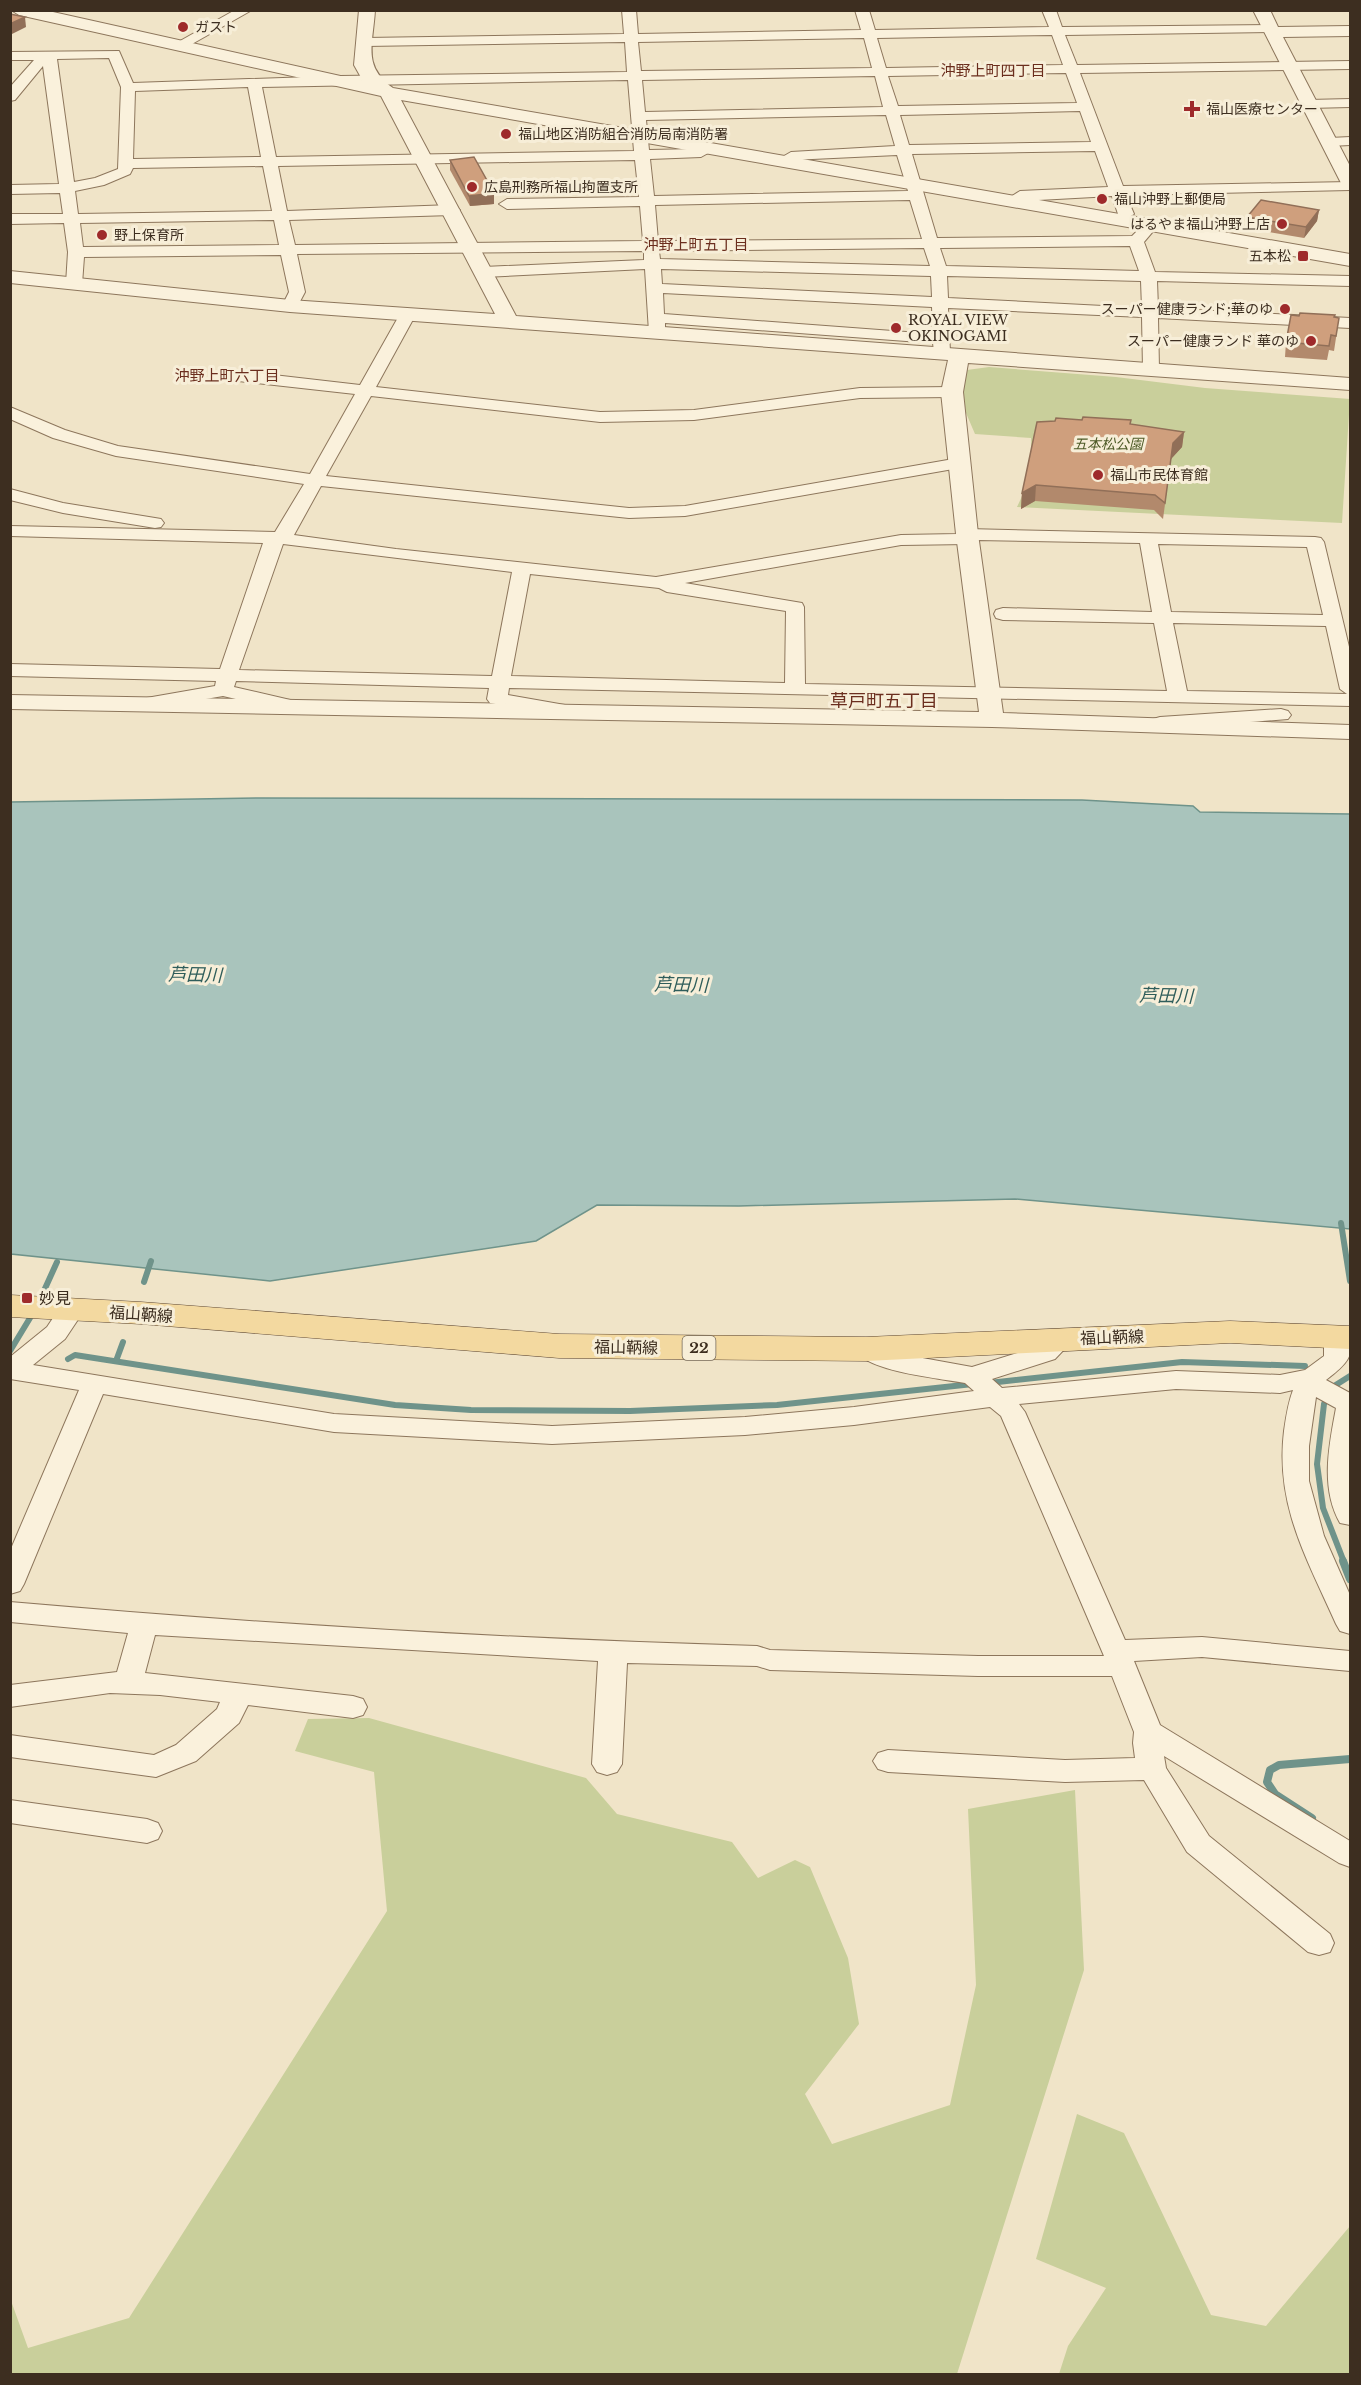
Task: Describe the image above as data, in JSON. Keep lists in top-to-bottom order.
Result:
{
  "streets": {
    "main road": ["福山鞆線", "22"]
  },
  "districts": [
    "沖野上町四丁目",
    "沖野上町五丁目",
    "沖野上町六丁目",
    "草戸町五丁目"
  ],
  "water": ["芦田川"],
  "parks": ["五本松公園"],
  "places": {
    "other": [
      "ガスト",
      "福山地区消防組合消防局南消防署",
      "広島刑務所福山拘置支所",
      "福山沖野上郵便局",
      "はるやま福山沖野上店",
      "野上保育所",
      "スーパー健康ランド;華のゆ",
      "ROYAL VIEW OKINOGAMI",
      "スーパー健康ランド 華のゆ",
      "福山市民体育館"
    ],
    "health": ["福山医療センター"],
    "transit": ["五本松", "妙見"]
  }
}
